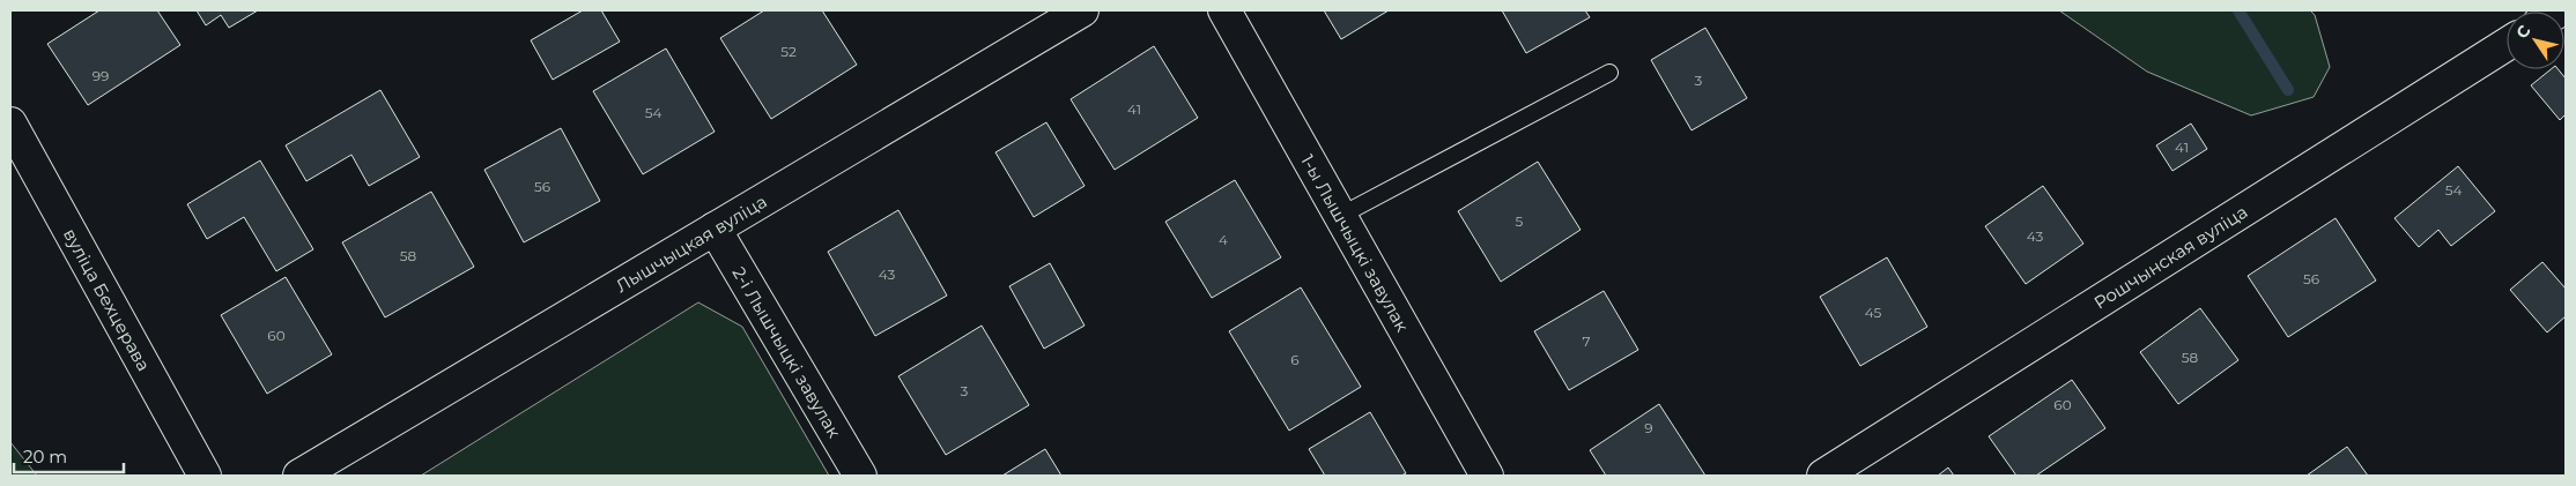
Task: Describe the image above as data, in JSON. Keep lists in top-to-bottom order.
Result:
{
  "streets": {
    "street": [
      "Лышчыцкая вуліца",
      "1-ы Лышчыцкі завулак",
      "Рошчынская вуліца",
      "вуліца Бехцерава",
      "2-і Лышчыцкі завулак"
    ]
  },
  "crossings": [
    ["Лышчыцкая вуліца", "2-і Лышчыцкі завулак"]
  ],
  "house_numbers": [
    "52",
    "99",
    "3",
    "41",
    "54",
    "41",
    "56",
    "54",
    "5",
    "43",
    "4",
    "58",
    "43",
    "56",
    "45",
    "60",
    "7",
    "58",
    "6",
    "3",
    "60",
    "9"
  ],
  "scale_bar": "20 m",
  "north": "top left"
}
